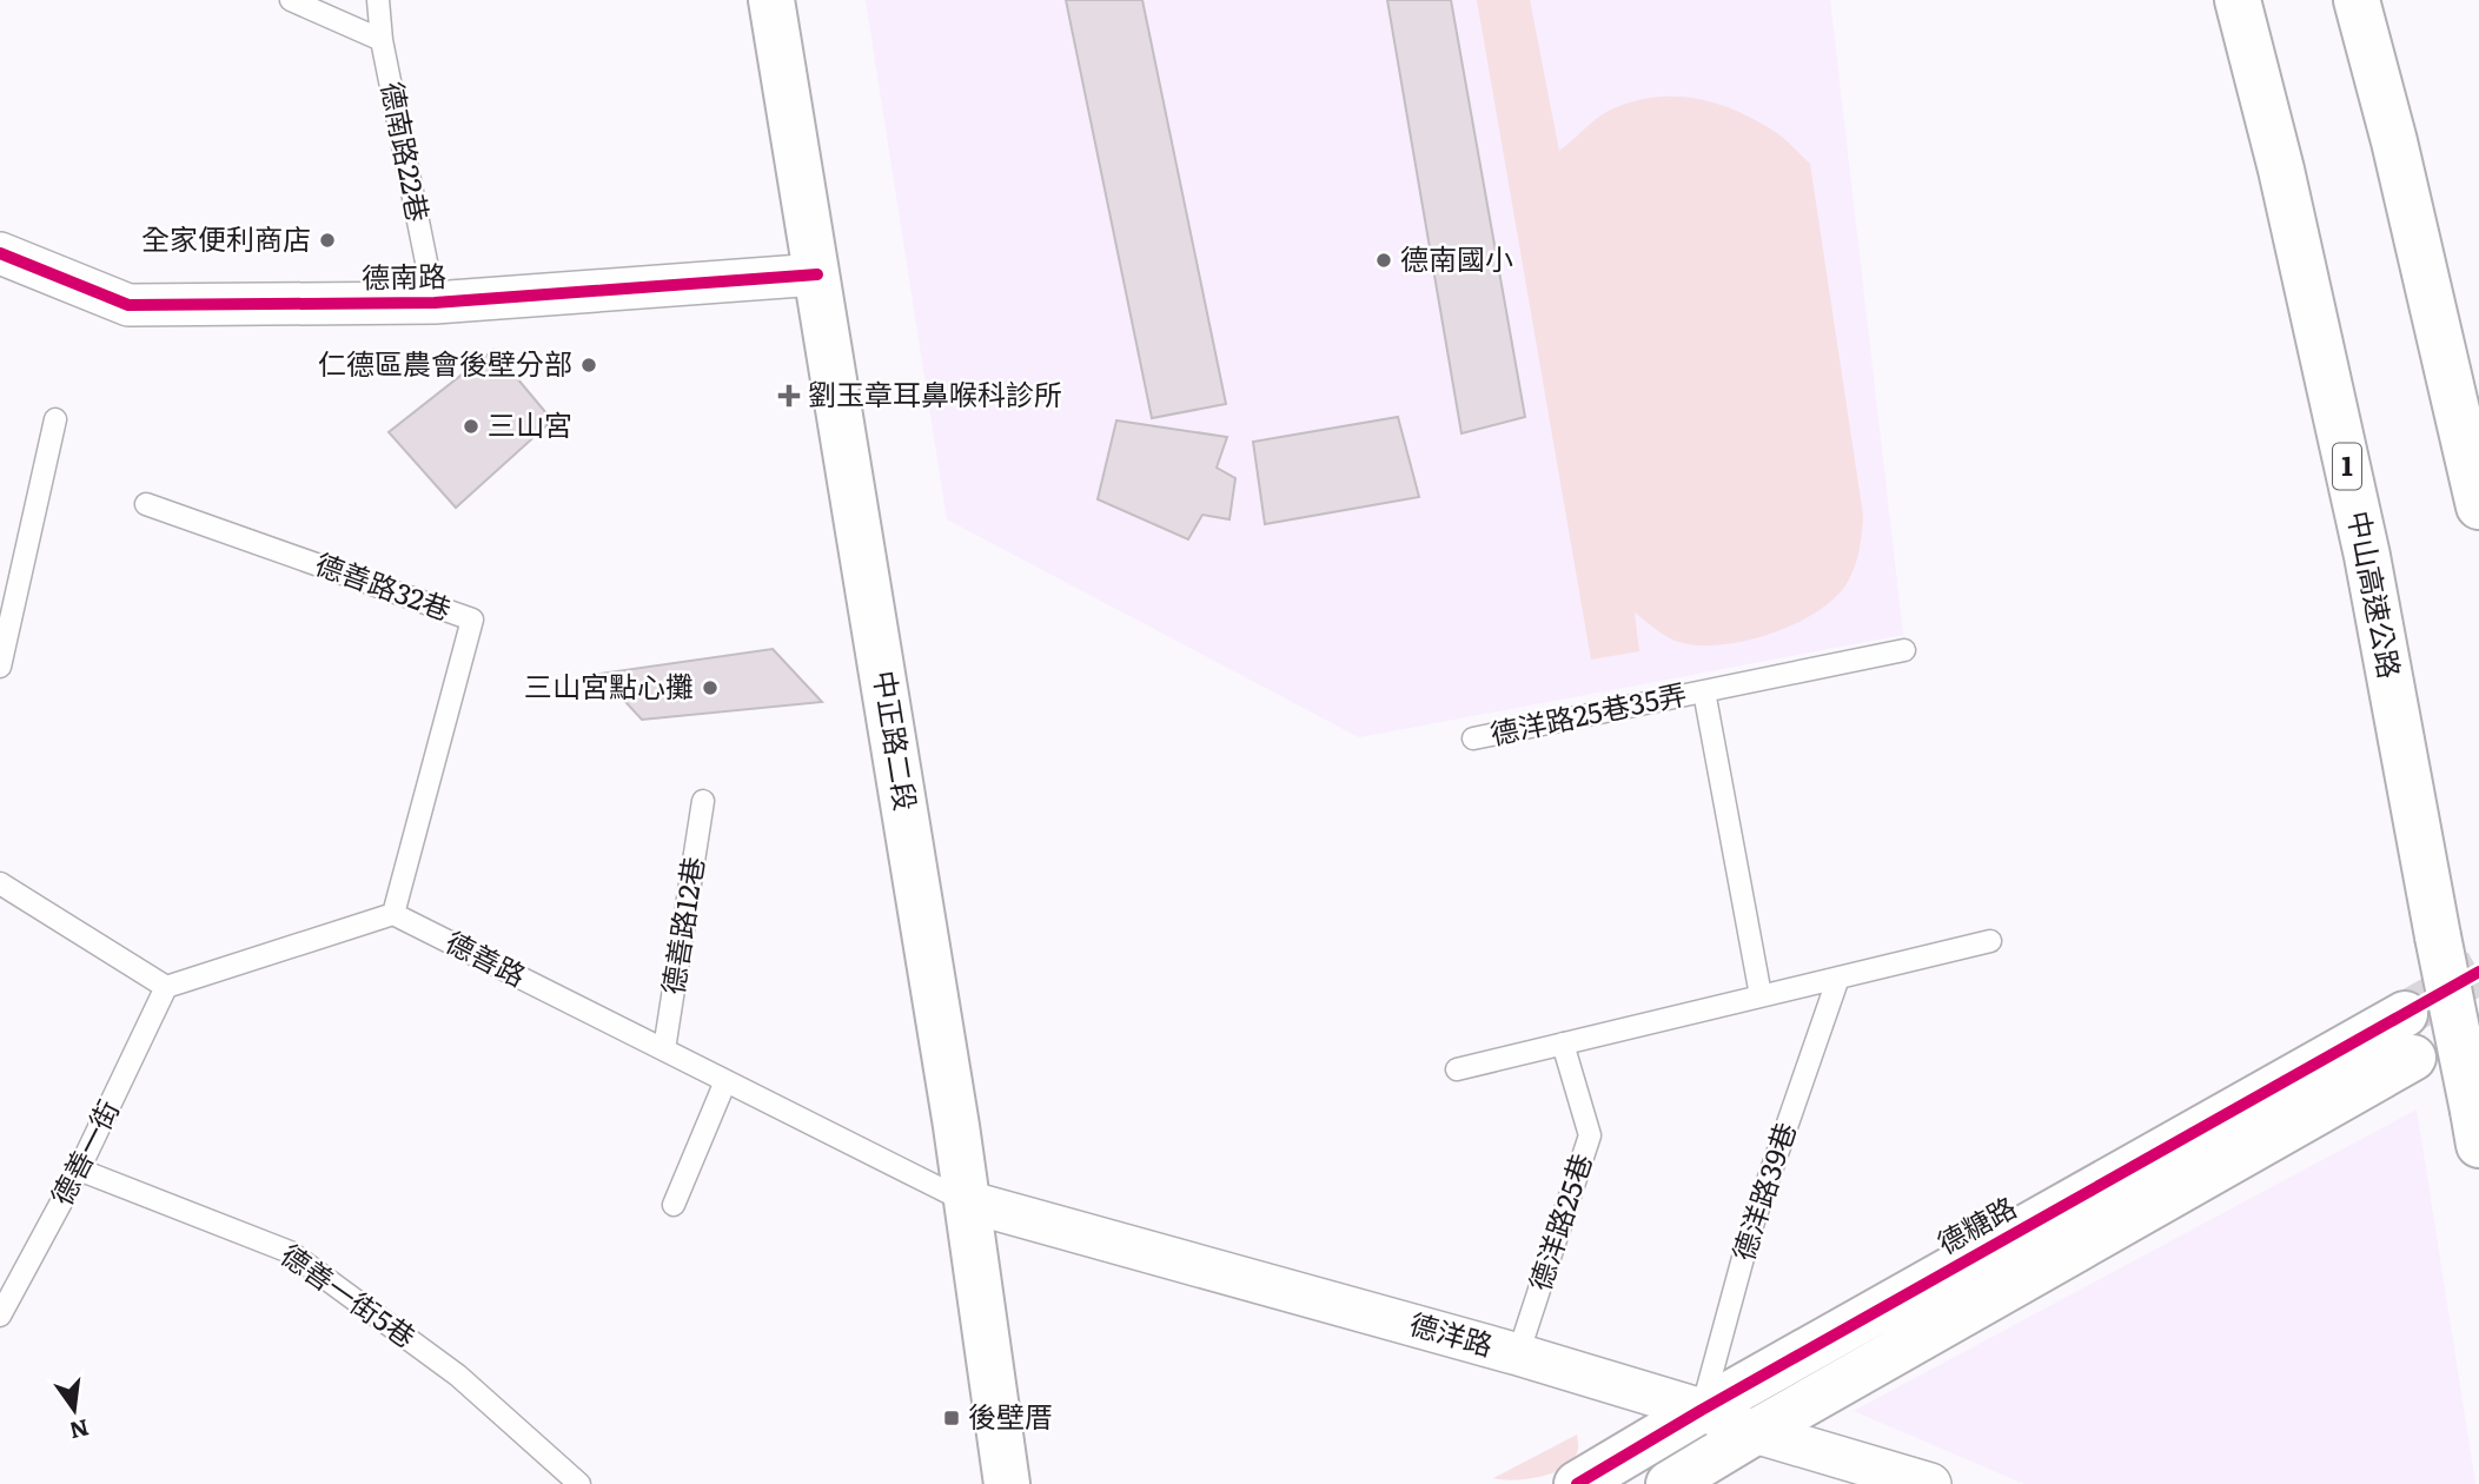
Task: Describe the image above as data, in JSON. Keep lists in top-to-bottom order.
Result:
{
  "streets": {
    "main road": [
      "1",
      "中山高速公路",
      "中正路二段",
      "德糖路"
    ],
    "street": ["德南路", "德洋路"],
    "lane": [
      "德南路22巷",
      "德善路32巷",
      "德洋路25巷35弄",
      "德善路12巷",
      "德善路",
      "德善一街",
      "德洋路39巷",
      "德洋路25巷",
      "德善一街5巷"
    ]
  },
  "crossings": [
    ["德南路22巷", "德南路"],
    ["德南路", "中正路二段"],
    ["德善路32巷", "德善路"],
    ["中正路二段", "德善路"],
    ["中正路二段", "德洋路"],
    ["德善路12巷", "德善路"],
    ["德善路", "德洋路"],
    ["德善一街", "德善一街5巷"],
    ["德洋路39巷", "德糖路"],
    ["德洋路39巷", "德洋路"],
    ["德洋路25巷", "德洋路"],
    ["德糖路", "德洋路"]
  ],
  "places": {
    "other": [
      "全家便利商店",
      "德南國小",
      "仁德區農會後壁分部",
      "三山宮",
      "三山宮點心攤"
    ],
    "health": ["劉玉章耳鼻喉科診所"],
    "transit": ["後壁厝"]
  },
  "north": "bottom"
}
